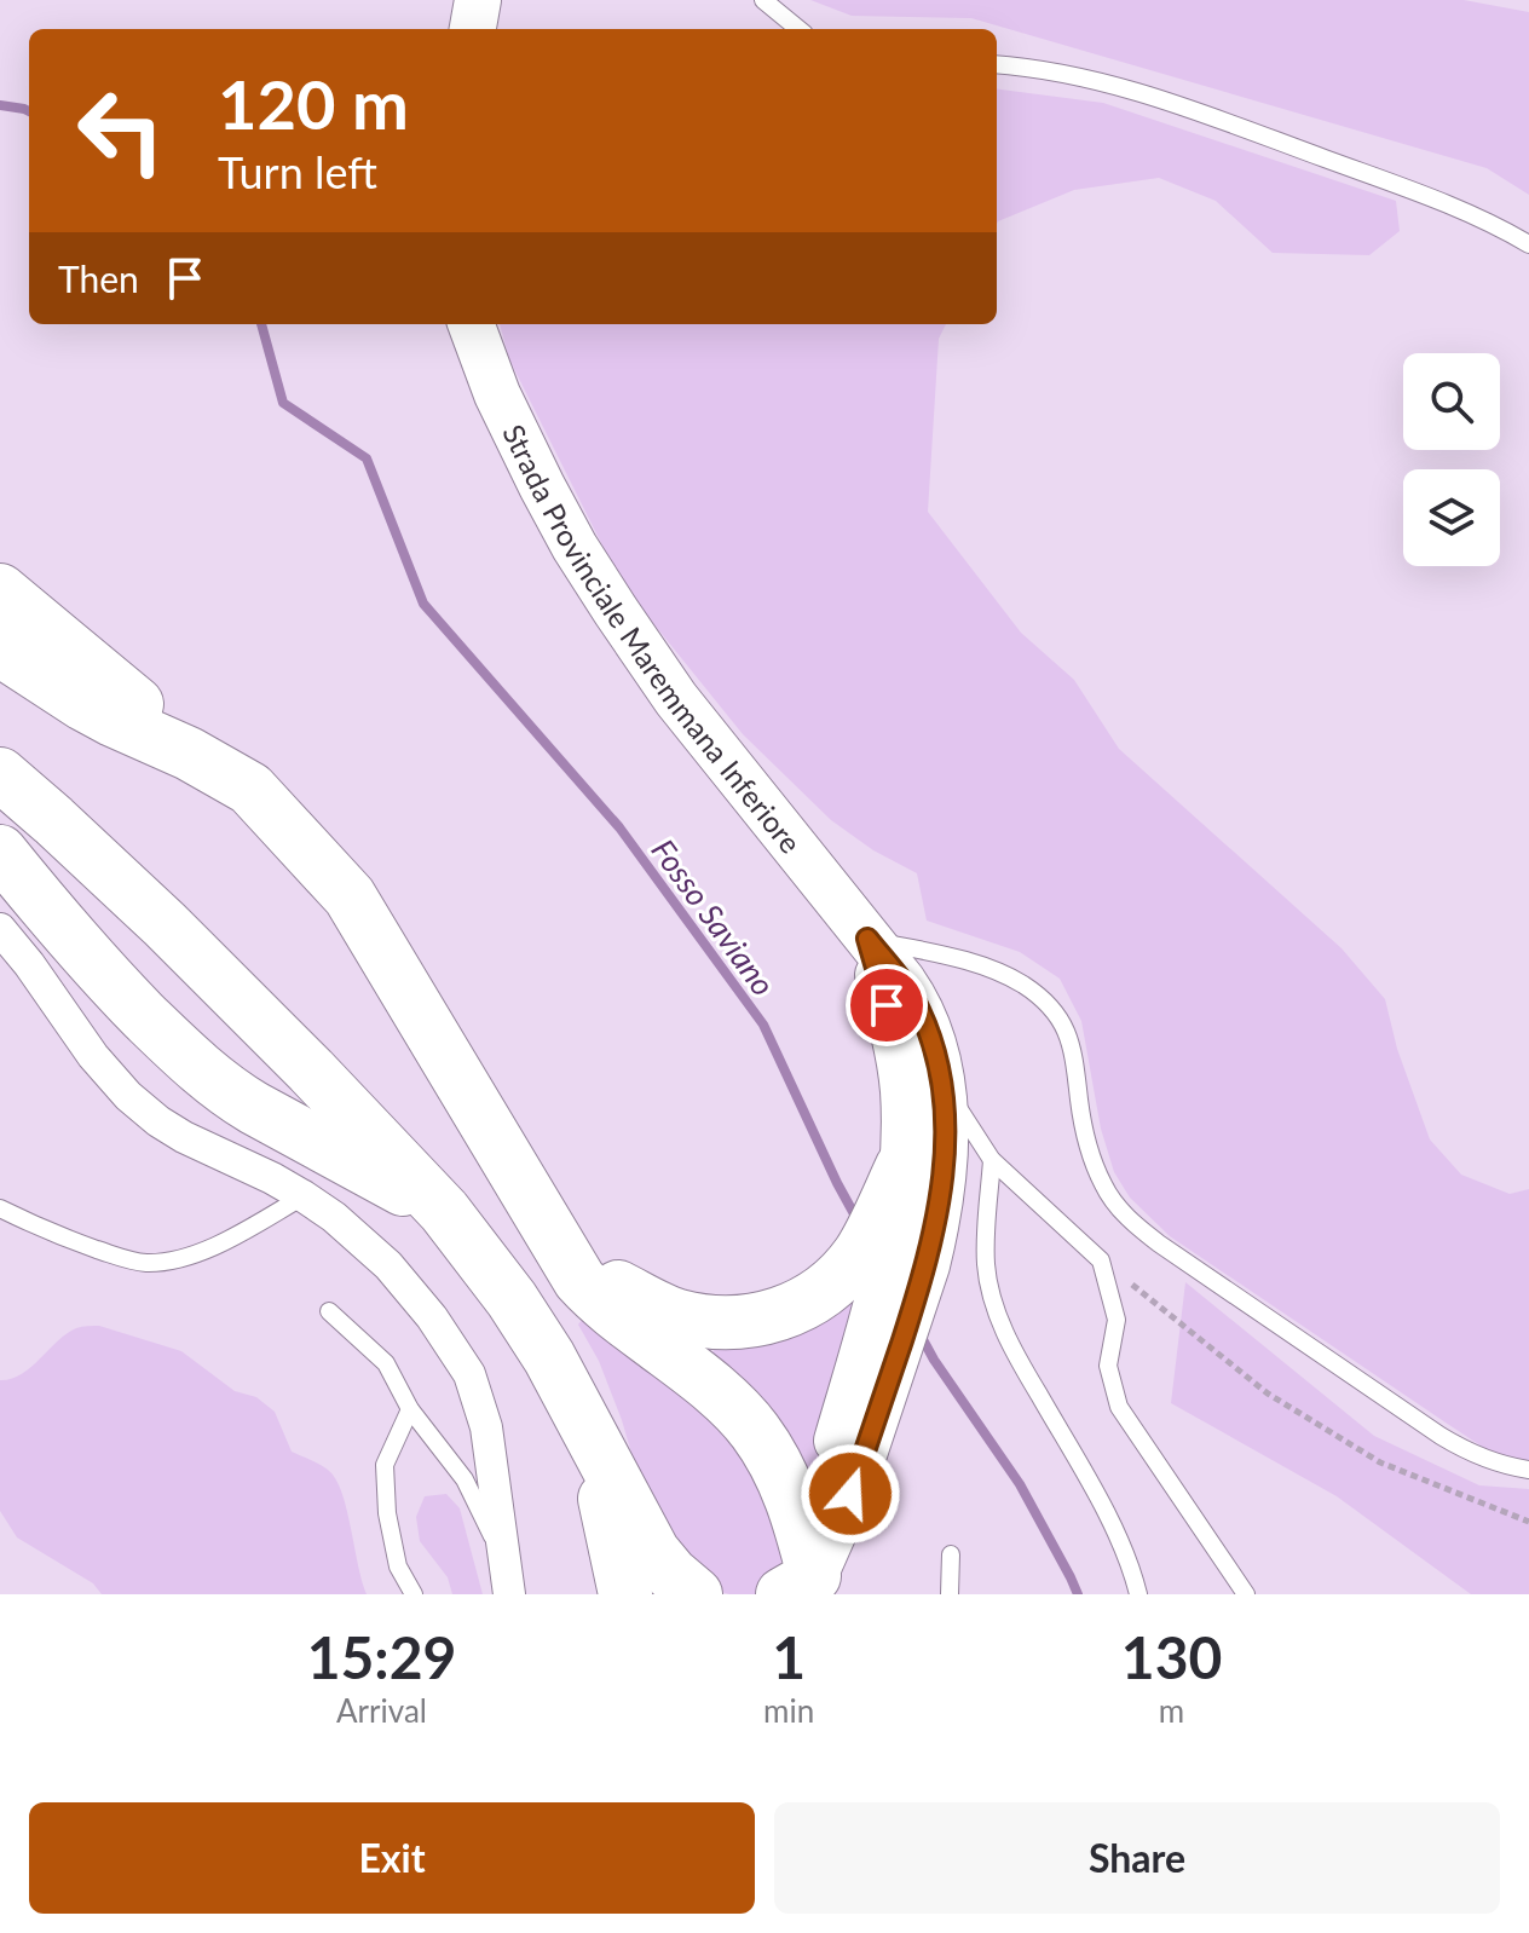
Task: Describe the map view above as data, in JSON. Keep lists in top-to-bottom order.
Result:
{
  "streets": {
    "main road": ["Strada Provinciale Maremmana Inferiore"]
  },
  "water": ["Fosso Saviano"],
  "page": {
    "turn": ["120 m", "Turn left"],
    "then": "Then",
    "eta": [
      "15:29",
      "Arrival",
      "1",
      "min",
      "130",
      "m"
    ],
    "buttons": ["Exit", "Share"]
  }
}
